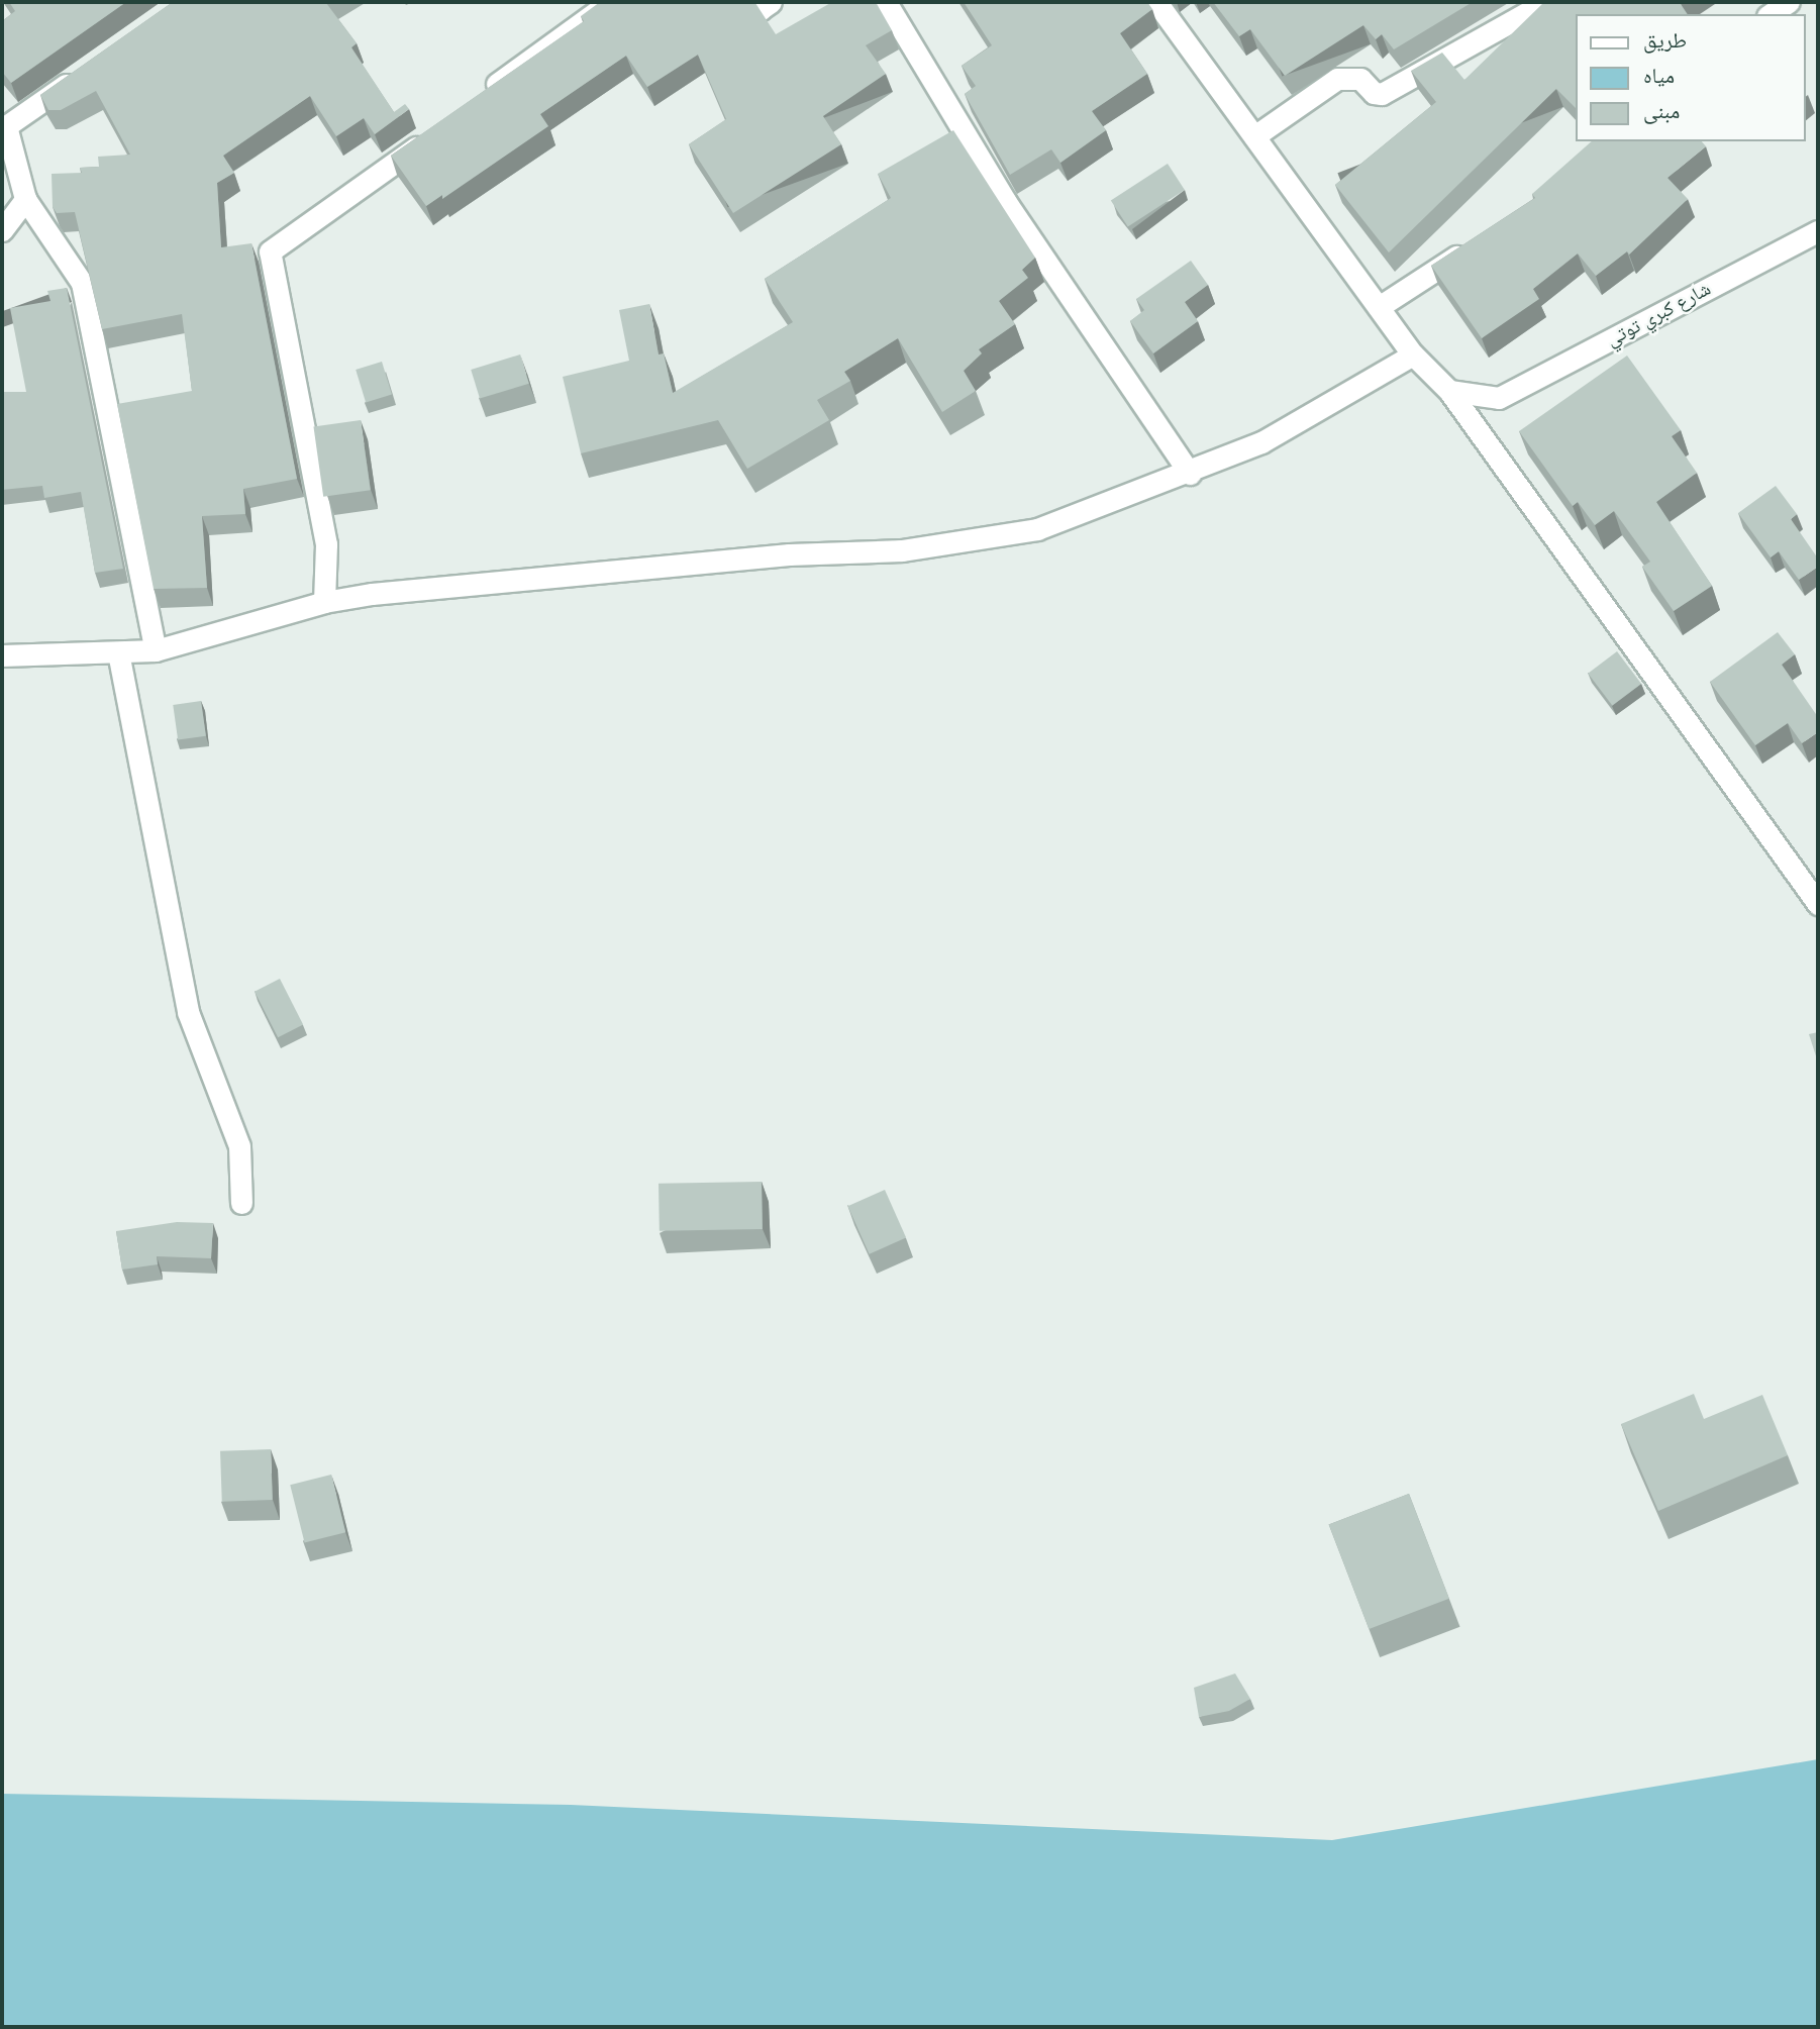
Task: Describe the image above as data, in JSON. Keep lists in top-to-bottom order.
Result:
{
  "streets": {
    "street": ["شارع كبري توتي"]
  },
  "legend": ["طريق", "مياه", "مبنى"]
}
